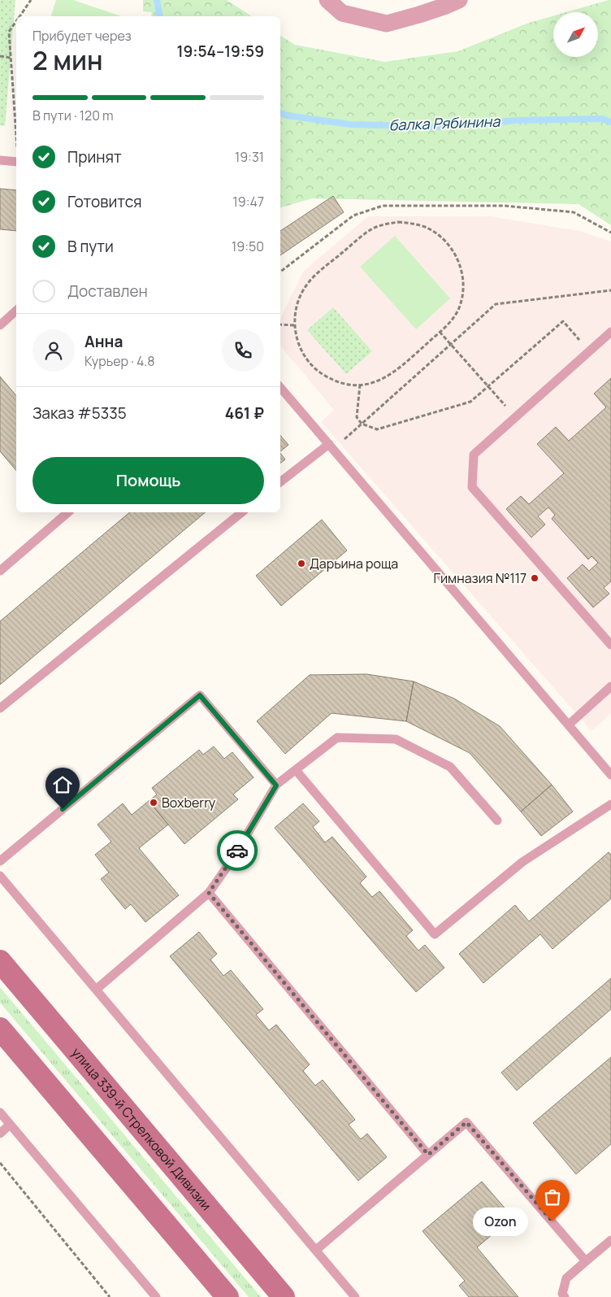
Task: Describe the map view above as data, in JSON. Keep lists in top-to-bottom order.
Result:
{
  "streets": {
    "main road": ["улица 339-й Стрелковой Дивизии"]
  },
  "water": ["балка Рябинина"],
  "places": [
    "Дарьина роща",
    "Гимназия №117",
    "Boxberry",
    "Ozon"
  ],
  "north": "top right",
  "page": {
    "heading": ["2 мин", "Прибудет через", "19:54–19:59"],
    "panel": [
      "Анна",
      "Курьер · 4.8",
      "Заказ #5335",
      "461 ₽"
    ],
    "bar": "В пути · 120 m",
    "list": [
      ["Принят", "19:31"],
      ["Готовится", "19:47"],
      ["В пути", "19:50"],
      "Доставлен"
    ],
    "buttons": "Помощь",
    "bubble": "Ozon"
  }
}
